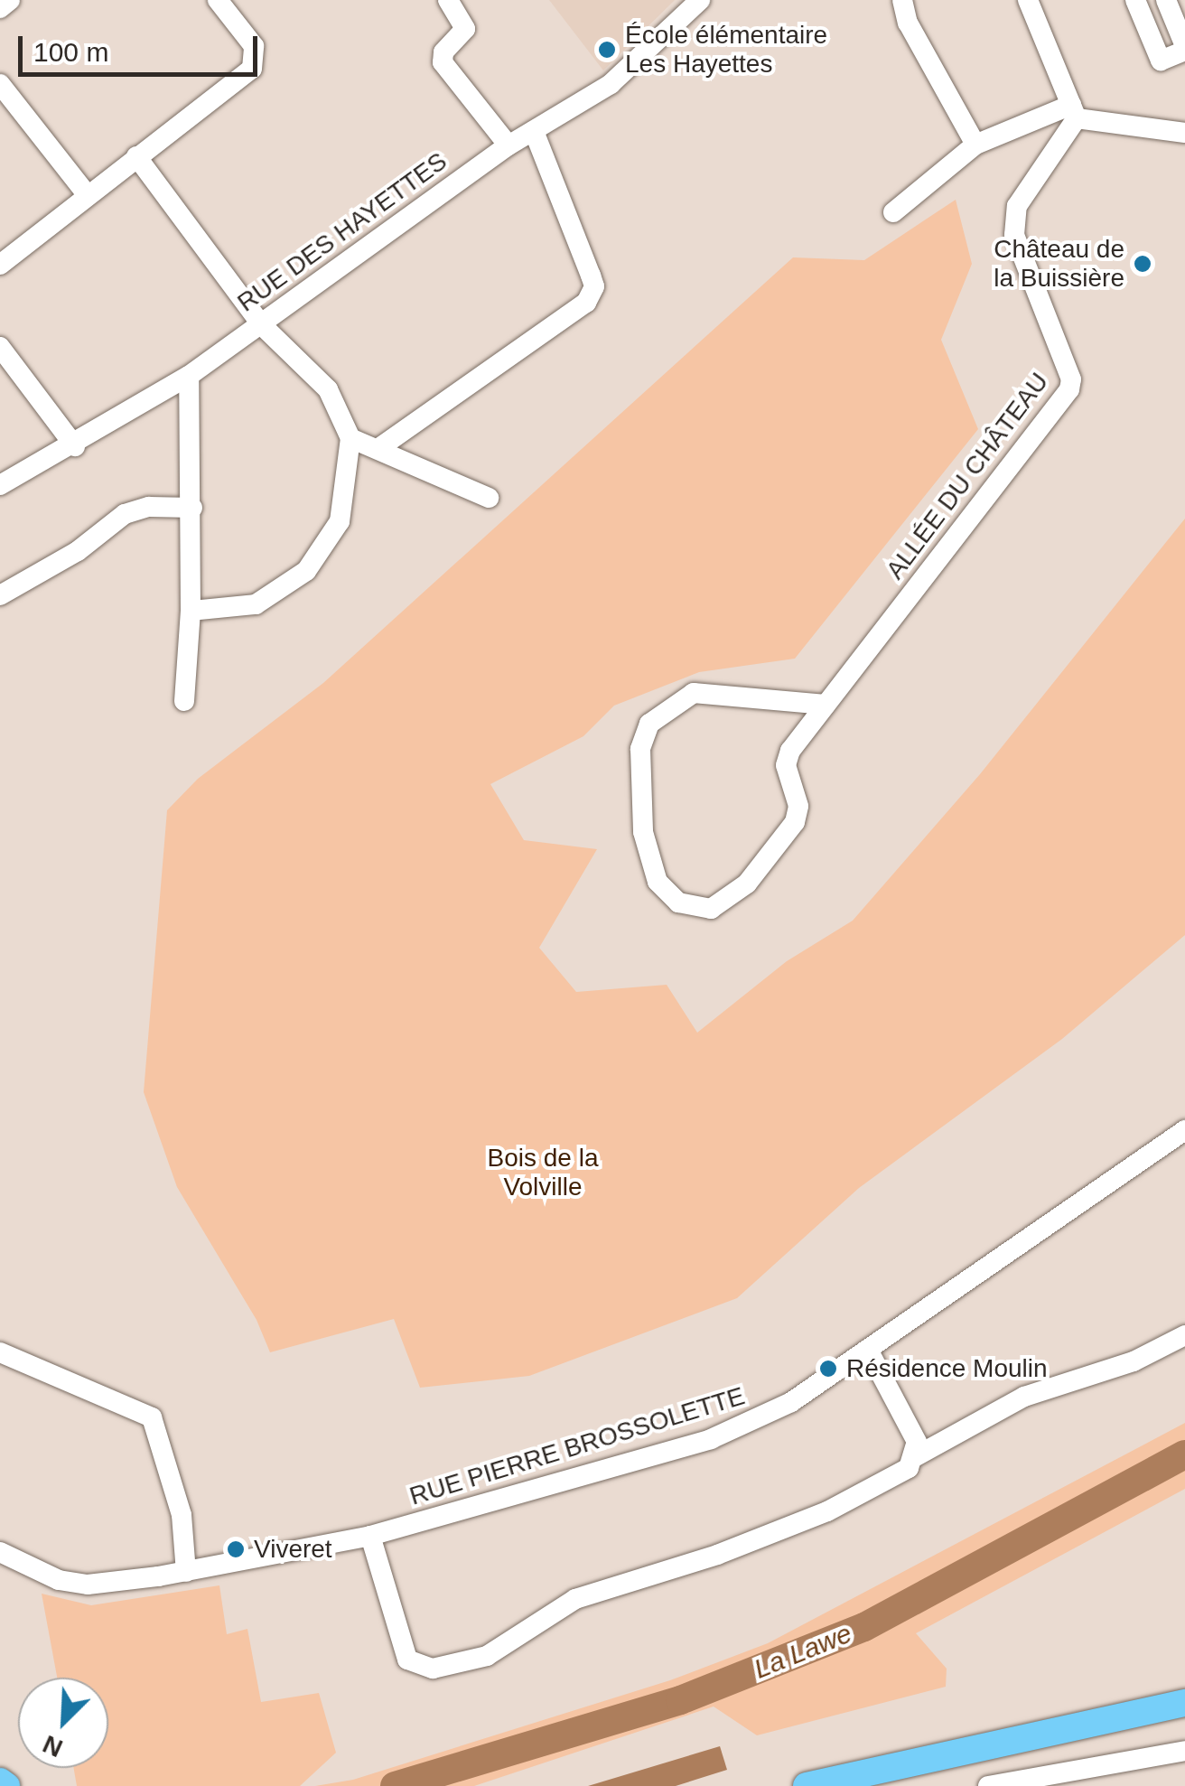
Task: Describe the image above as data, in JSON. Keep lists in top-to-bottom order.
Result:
{
  "streets": {
    "street": ["RUE DES HAYETTES", "ALLÉE DU CHÂTEAU", "RUE PIERRE BROSSOLETTE"]
  },
  "water": ["La Lawe"],
  "parks": ["Bois de la Volville"],
  "places": [
    "École élémentaire Les Hayettes",
    "Château de la Buissière",
    "Résidence Moulin",
    "Viveret"
  ],
  "scale_bar": "100 m",
  "north": "bottom left"
}
